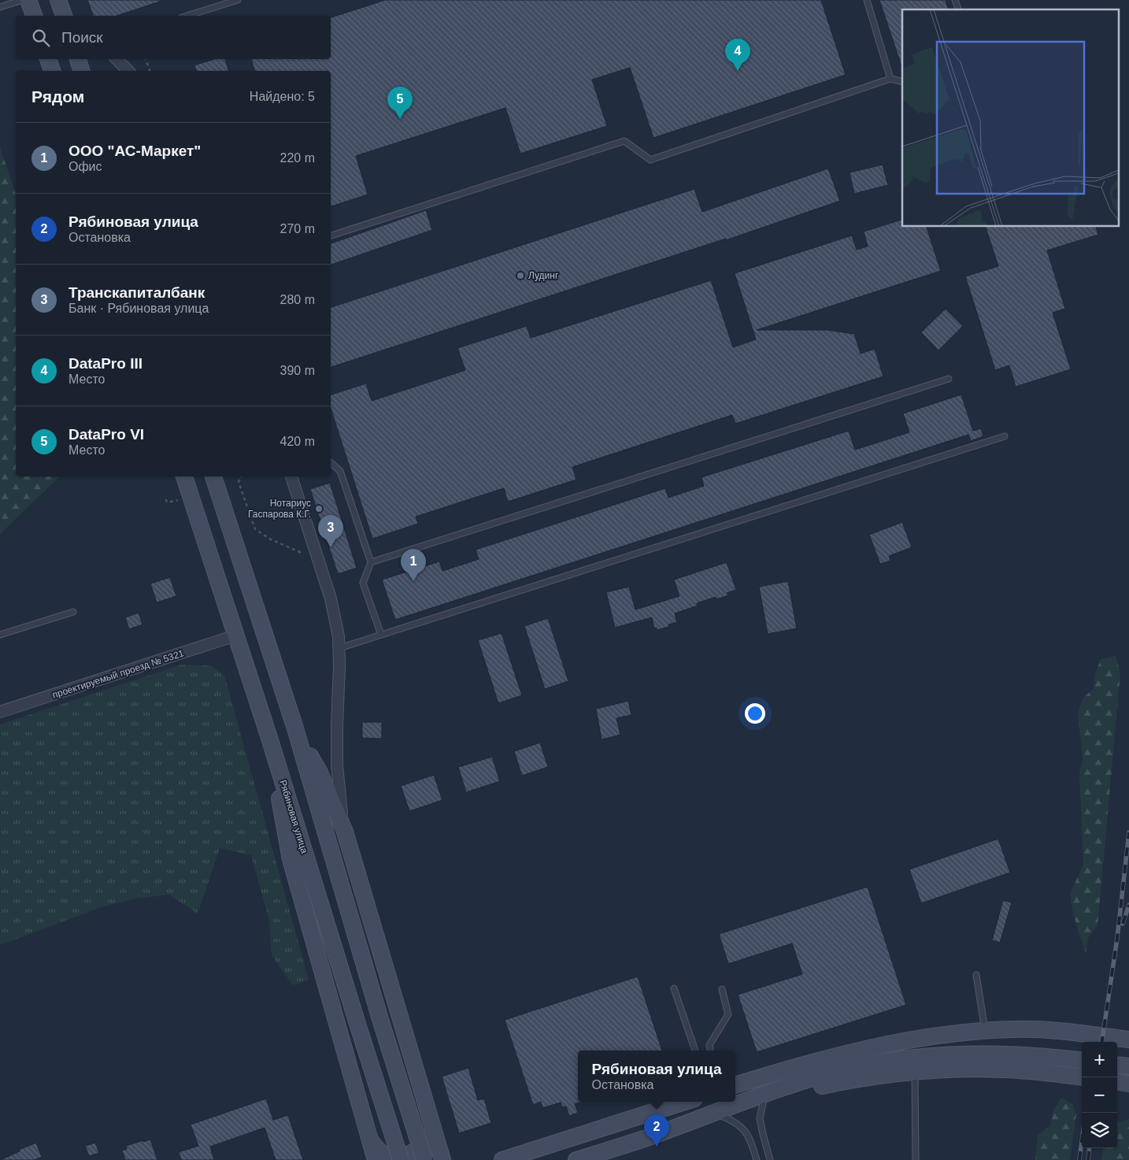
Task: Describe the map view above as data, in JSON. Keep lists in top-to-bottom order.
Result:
{
  "streets": {
    "main road": ["Рябиновая улица"],
    "street": ["проектируемый проезд № 5321"]
  },
  "crossings": [
    ["проектируемый проезд № 5321", "Рябиновая улица"]
  ],
  "places": ["Лудинг", "Нотариус Гаспарова К.Г."],
  "page": {
    "search": "Поиск",
    "pins": [
      "4",
      "5",
      "3",
      "1",
      "2"
    ],
    "heading": ["Рядом", "Найдено: 5"],
    "list": [
      {
        "mark": "1",
        "name": "ООО \"АС-Маркет\"",
        "note": "Офис",
        "value": "220 m"
      },
      {
        "mark": "2",
        "name": "Рябиновая улица",
        "note": "Остановка",
        "value": "270 m"
      },
      {
        "mark": "3",
        "name": "Транскапиталбанк",
        "note": "Банк · Рябиновая улица",
        "value": "280 m"
      },
      {
        "mark": "4",
        "name": "DataPro III",
        "note": "Место",
        "value": "390 m"
      },
      {
        "mark": "5",
        "name": "DataPro VI",
        "note": "Место",
        "value": "420 m"
      }
    ],
    "map_buttons": ["+", "−"],
    "popup": ["Рябиновая улица", "Остановка"]
  }
}
